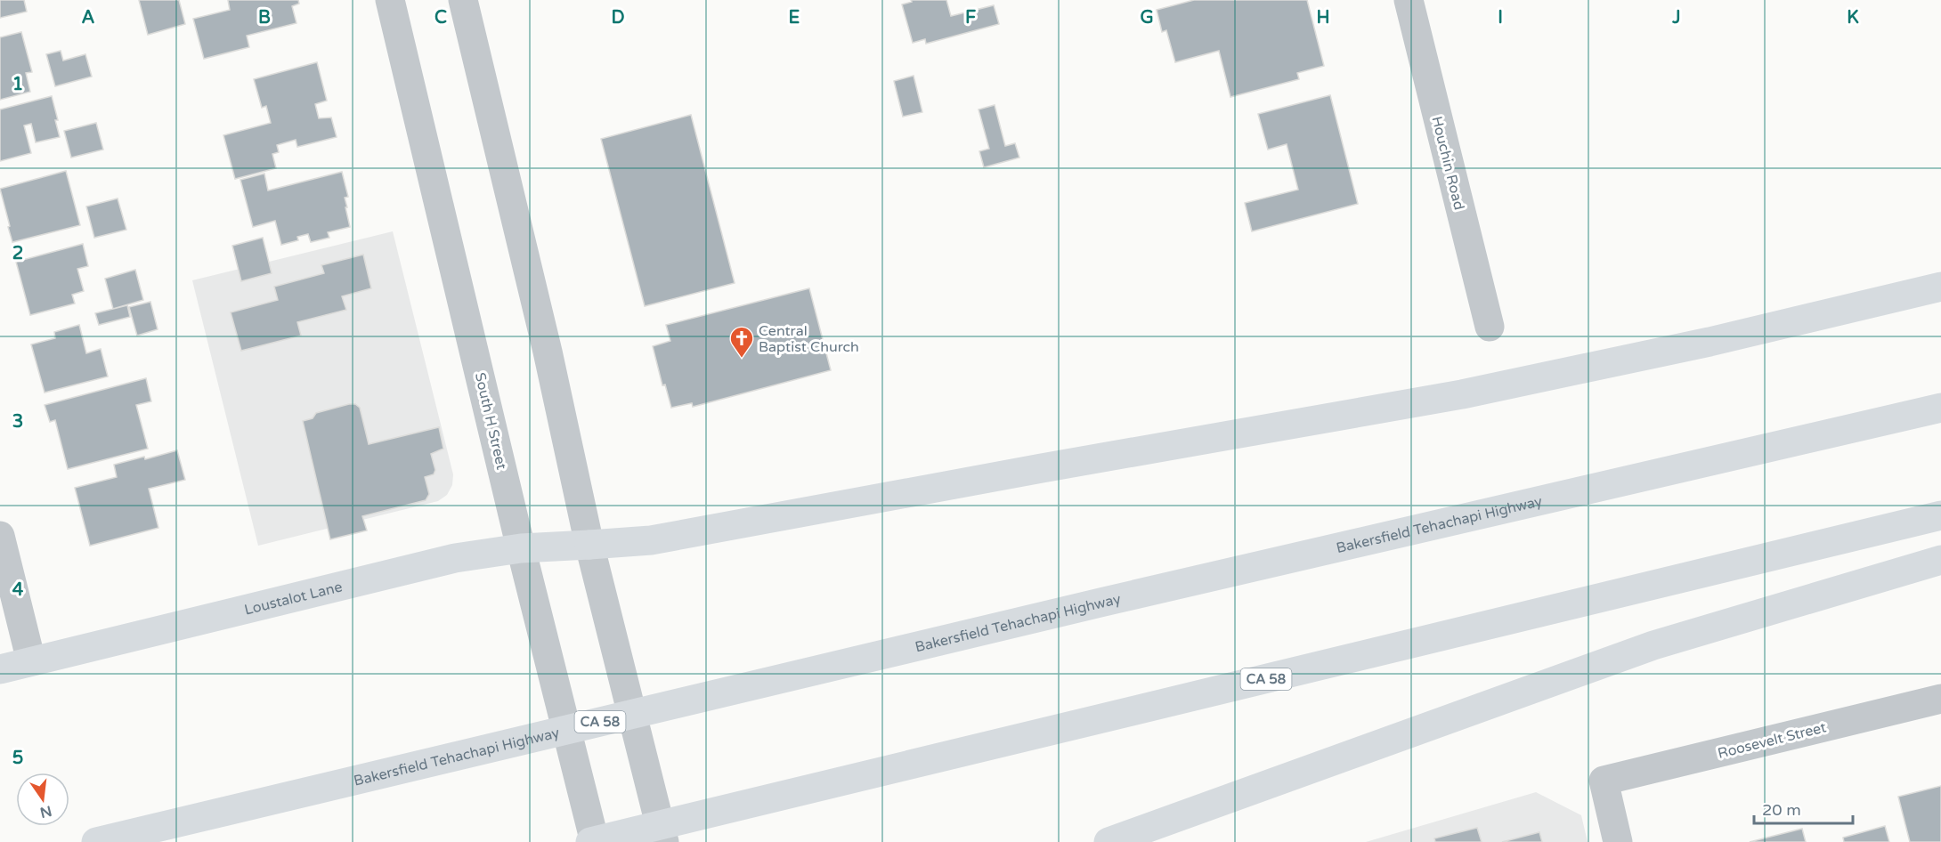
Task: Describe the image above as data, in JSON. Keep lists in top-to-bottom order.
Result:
{
  "streets": {
    "main road": ["Bakersfield Tehachapi Highway", "Loustalot Lane", "CA 58"],
    "street": ["Houchin Road", "South H Street", "Roosevelt Street"]
  },
  "crossings": [
    ["South H Street", "Loustalot Lane"]
  ],
  "places": {
    "church": ["Central Baptist Church"]
  },
  "scale_bar": "20 m",
  "north": "bottom",
  "grid": {
    "columns": [
      "A",
      "B",
      "C",
      "D",
      "E",
      "F",
      "G",
      "H",
      "I",
      "J",
      "K"
    ],
    "rows": [
      "1",
      "2",
      "3",
      "4",
      "5"
    ]
  }
}
